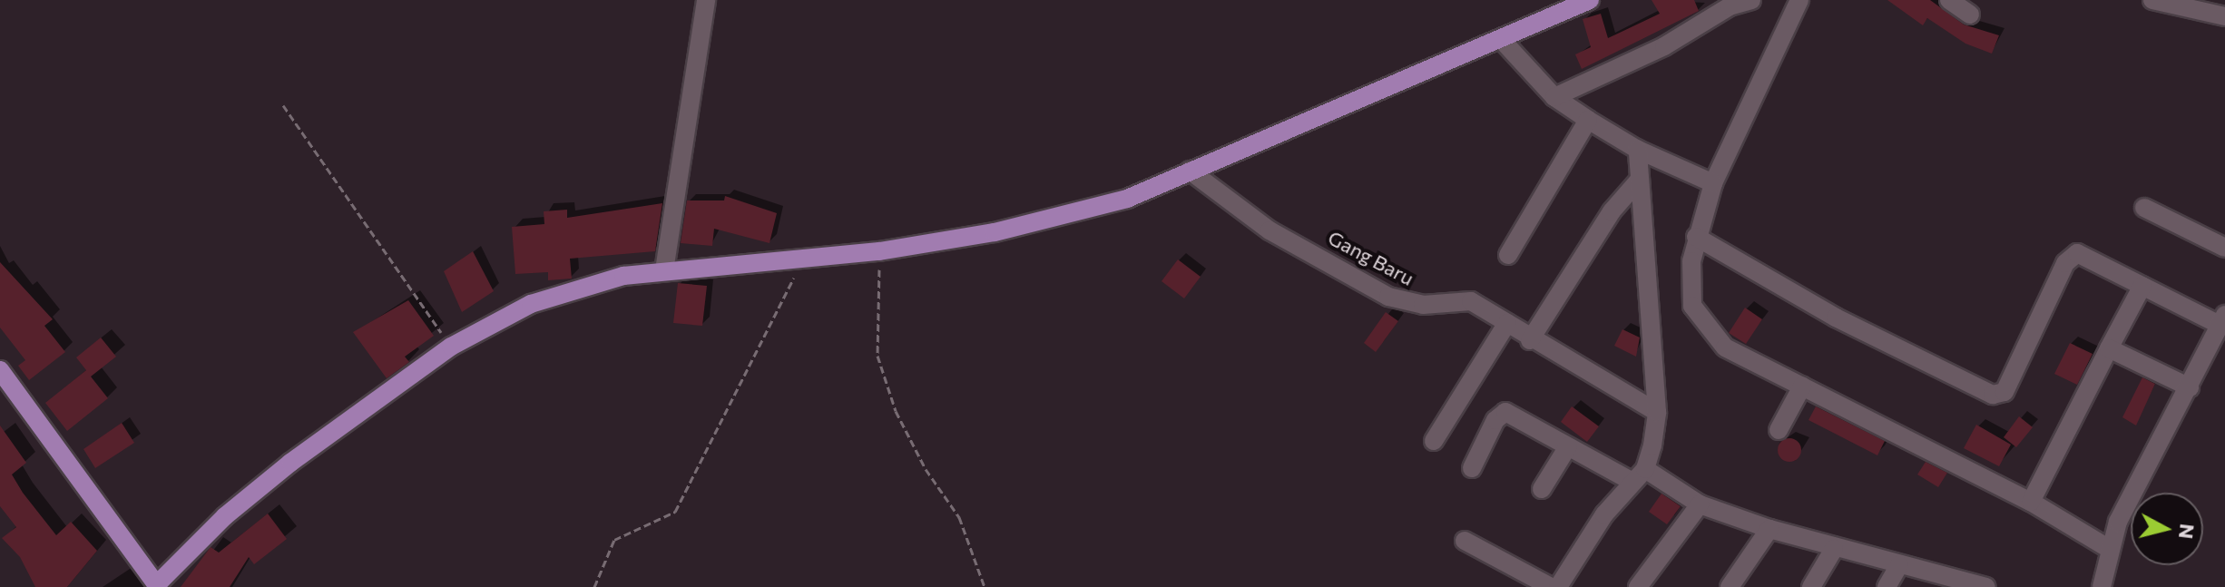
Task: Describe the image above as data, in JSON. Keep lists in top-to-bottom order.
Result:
{
  "streets": {
    "street": ["Gang Baru"]
  },
  "north": "right"
}
